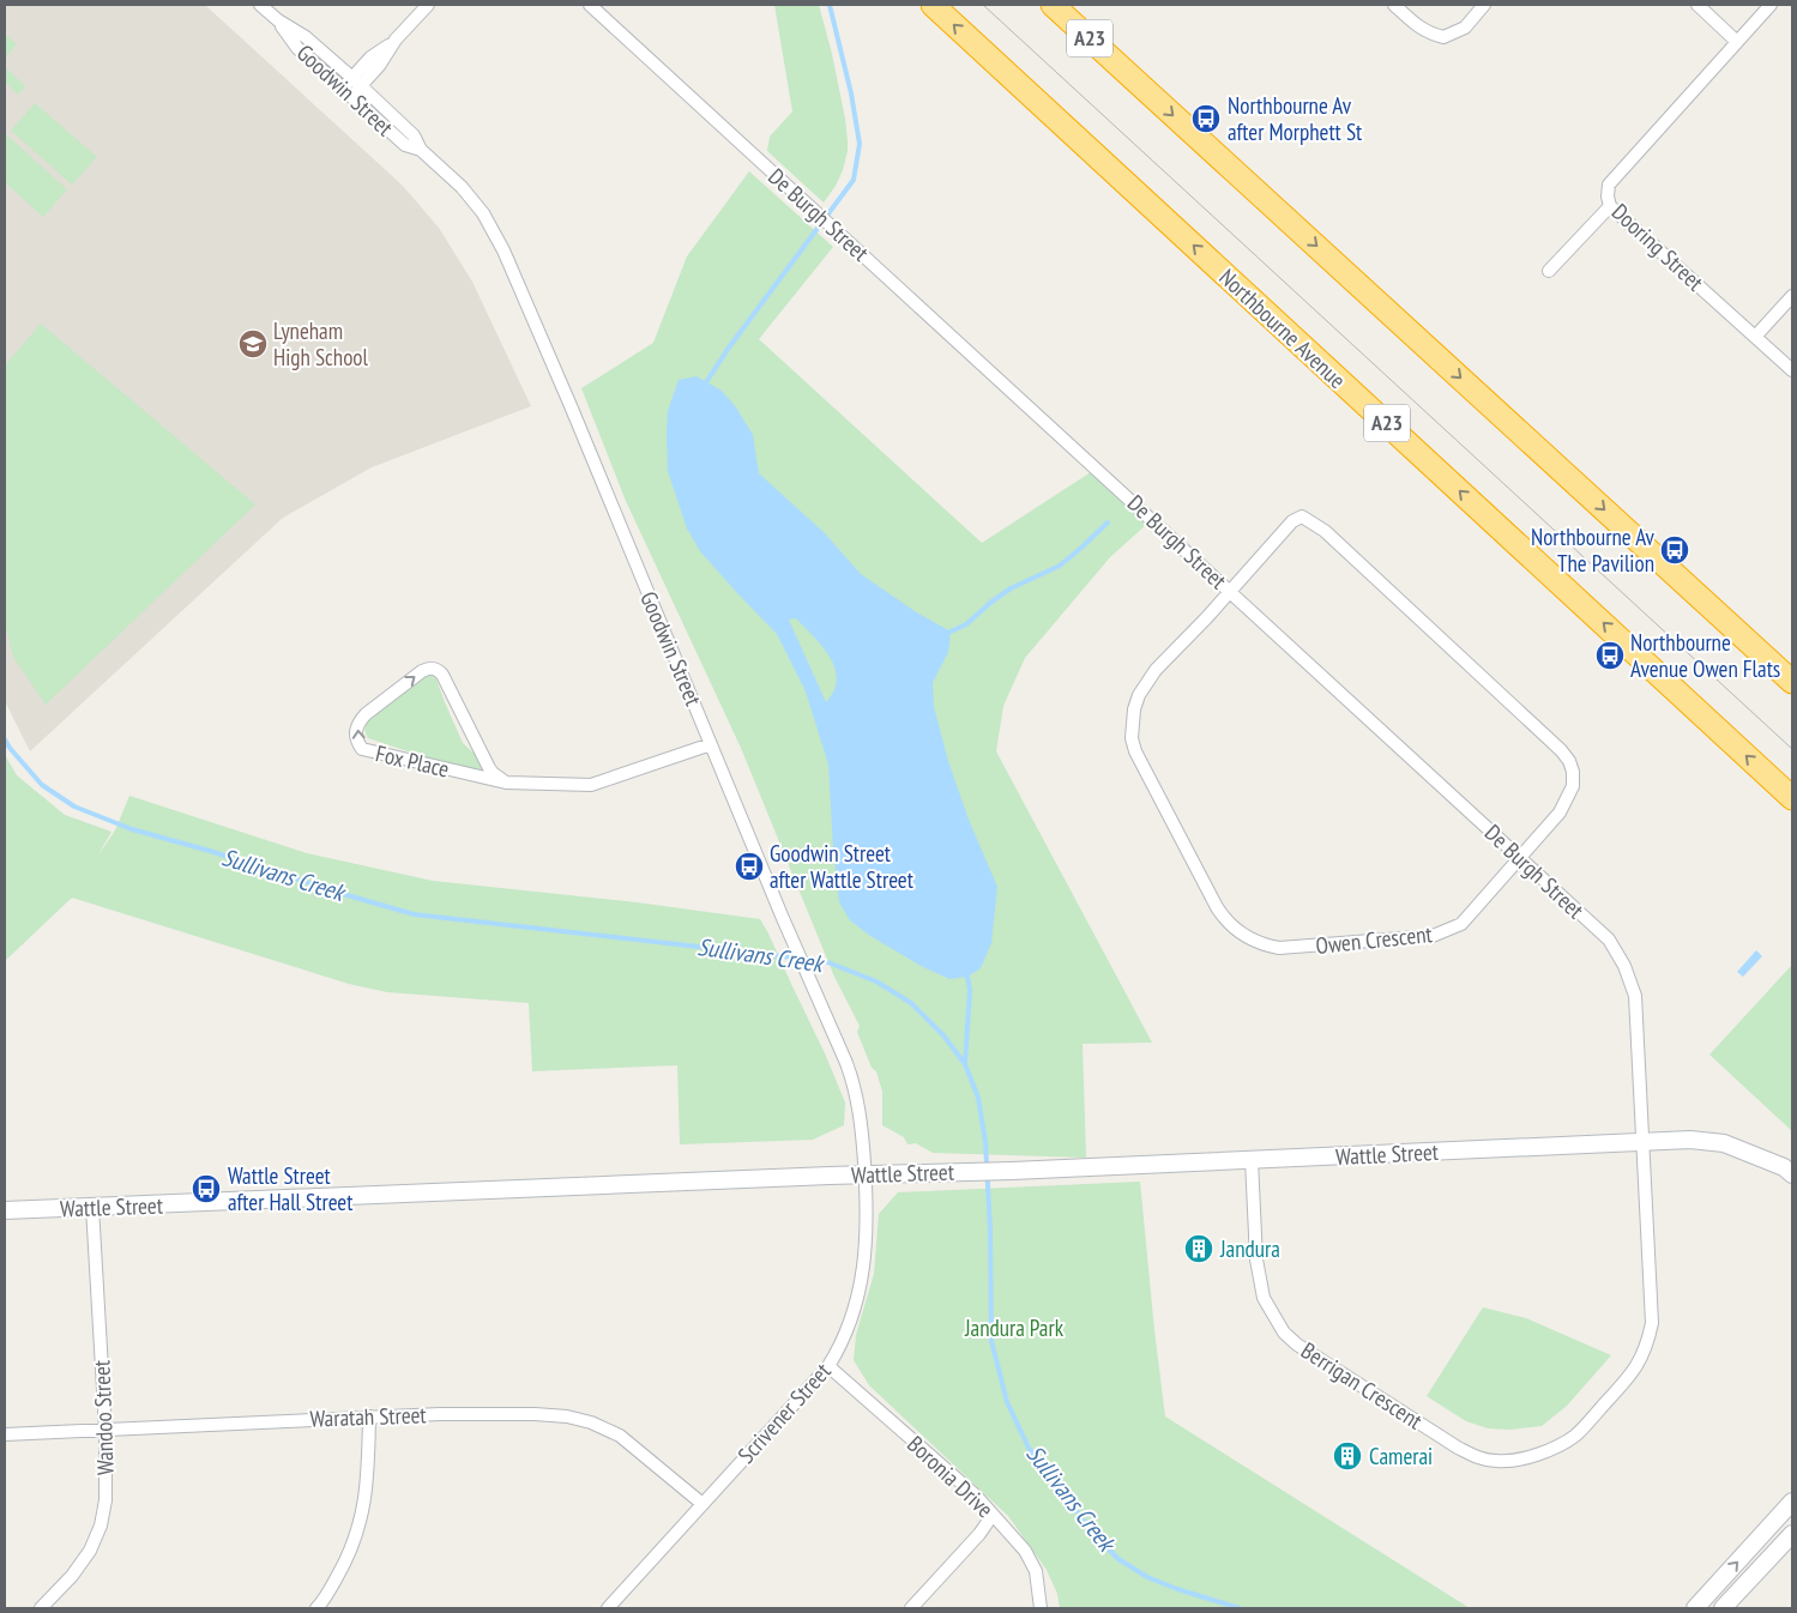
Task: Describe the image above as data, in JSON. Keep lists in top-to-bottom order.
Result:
{
  "streets": {
    "highway": ["A23", "Northbourne Avenue"],
    "street": [
      "Goodwin Street",
      "De Burgh Street",
      "Dooring Street",
      "Fox Place",
      "Owen Crescent",
      "Wattle Street",
      "Berrigan Crescent",
      "Scrivener Street",
      "Waratah Street",
      "Wandoo Street",
      "Boronia Drive"
    ]
  },
  "crossings": [
    ["Goodwin Street", "Fox Place"],
    ["Goodwin Street", "Wattle Street"],
    ["Goodwin Street", "Scrivener Street"],
    ["De Burgh Street", "Owen Crescent"],
    ["De Burgh Street", "Wattle Street"],
    ["De Burgh Street", "Berrigan Crescent"],
    ["Wattle Street", "Berrigan Crescent"],
    ["Wattle Street", "Scrivener Street"],
    ["Wattle Street", "Wandoo Street"],
    ["Scrivener Street", "Waratah Street"],
    ["Scrivener Street", "Boronia Drive"],
    ["Waratah Street", "Wandoo Street"]
  ],
  "water": ["Sullivans Creek"],
  "parks": ["Jandura Park"],
  "places": {
    "bus stop": [
      "Northbourne Av after Morphett St",
      "Northbourne Av The Pavilion",
      "Northbourne Avenue Owen Flats",
      "Goodwin Street after Wattle Street",
      "Wattle Street after Hall Street"
    ],
    "school or university": ["Lyneham High School"],
    "building": ["Jandura", "Camerai"]
  }
}
